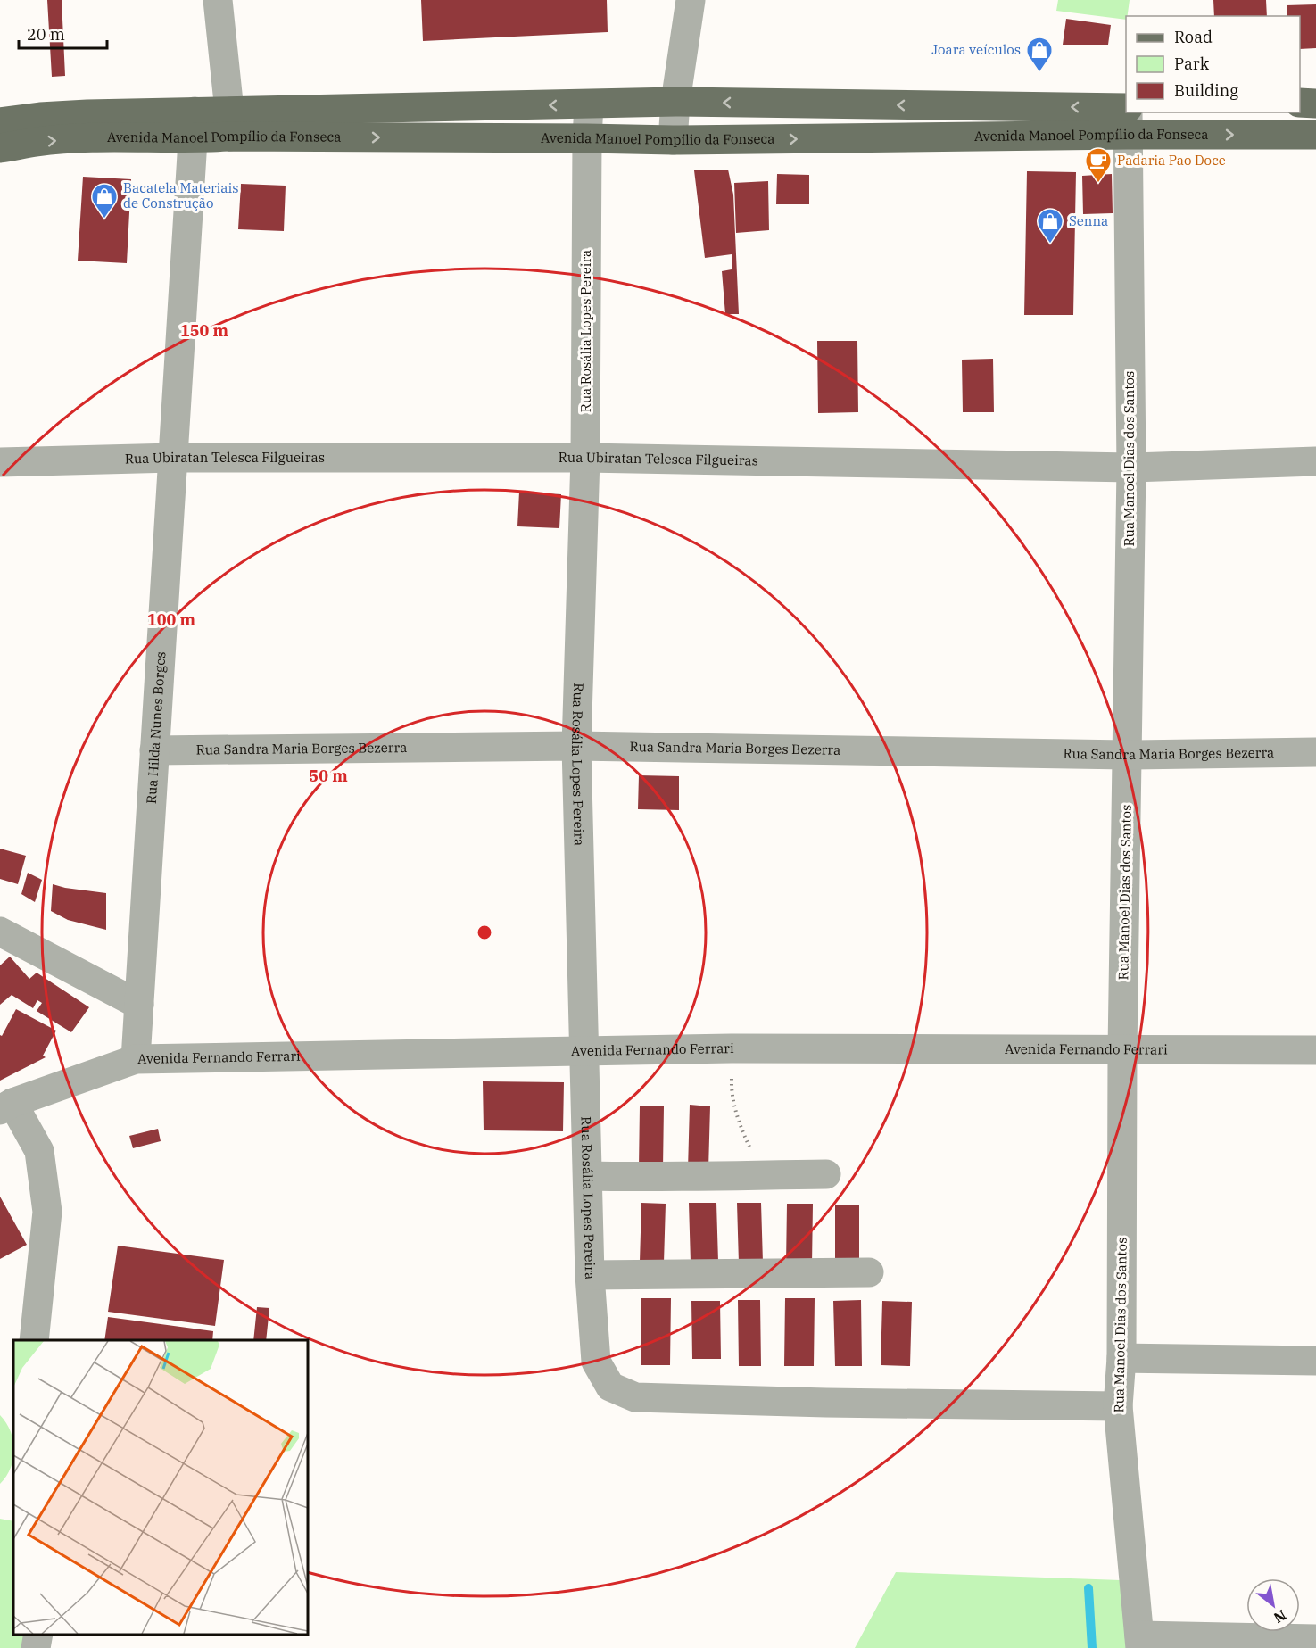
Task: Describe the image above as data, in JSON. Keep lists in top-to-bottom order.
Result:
{
  "streets": {
    "main road": ["Avenida Manoel Pompílio da Fonseca"],
    "street": [
      "Rua Rosália Lopes Pereira",
      "Rua Ubiratan Telesca Filgueiras",
      "Rua Manoel Dias dos Santos",
      "Rua Hilda Nunes Borges",
      "Rua Sandra Maria Borges Bezerra",
      "Avenida Fernando Ferrari"
    ]
  },
  "crossings": [
    ["Avenida Manoel Pompílio da Fonseca", "Rua Rosália Lopes Pereira"],
    ["Avenida Manoel Pompílio da Fonseca", "Rua Manoel Dias dos Santos"],
    ["Avenida Manoel Pompílio da Fonseca", "Rua Hilda Nunes Borges"],
    ["Rua Rosália Lopes Pereira", "Rua Ubiratan Telesca Filgueiras"],
    ["Rua Rosália Lopes Pereira", "Rua Manoel Dias dos Santos"],
    ["Rua Rosália Lopes Pereira", "Rua Sandra Maria Borges Bezerra"],
    ["Rua Rosália Lopes Pereira", "Avenida Fernando Ferrari"],
    ["Rua Ubiratan Telesca Filgueiras", "Rua Manoel Dias dos Santos"],
    ["Rua Ubiratan Telesca Filgueiras", "Rua Hilda Nunes Borges"],
    ["Rua Manoel Dias dos Santos", "Rua Sandra Maria Borges Bezerra"],
    ["Rua Manoel Dias dos Santos", "Avenida Fernando Ferrari"],
    ["Rua Hilda Nunes Borges", "Rua Sandra Maria Borges Bezerra"],
    ["Rua Hilda Nunes Borges", "Avenida Fernando Ferrari"]
  ],
  "places": {
    "shop": ["Joara veículos", "Bacatela Materiais de Construção", "Senna"],
    "cafe": ["Padaria Pao Doce"]
  },
  "legend": ["Road", "Park", "Building"],
  "scale_bar": "20 m",
  "north": "bottom right",
  "rings": ["150 m", "100 m", "50 m"]
}
